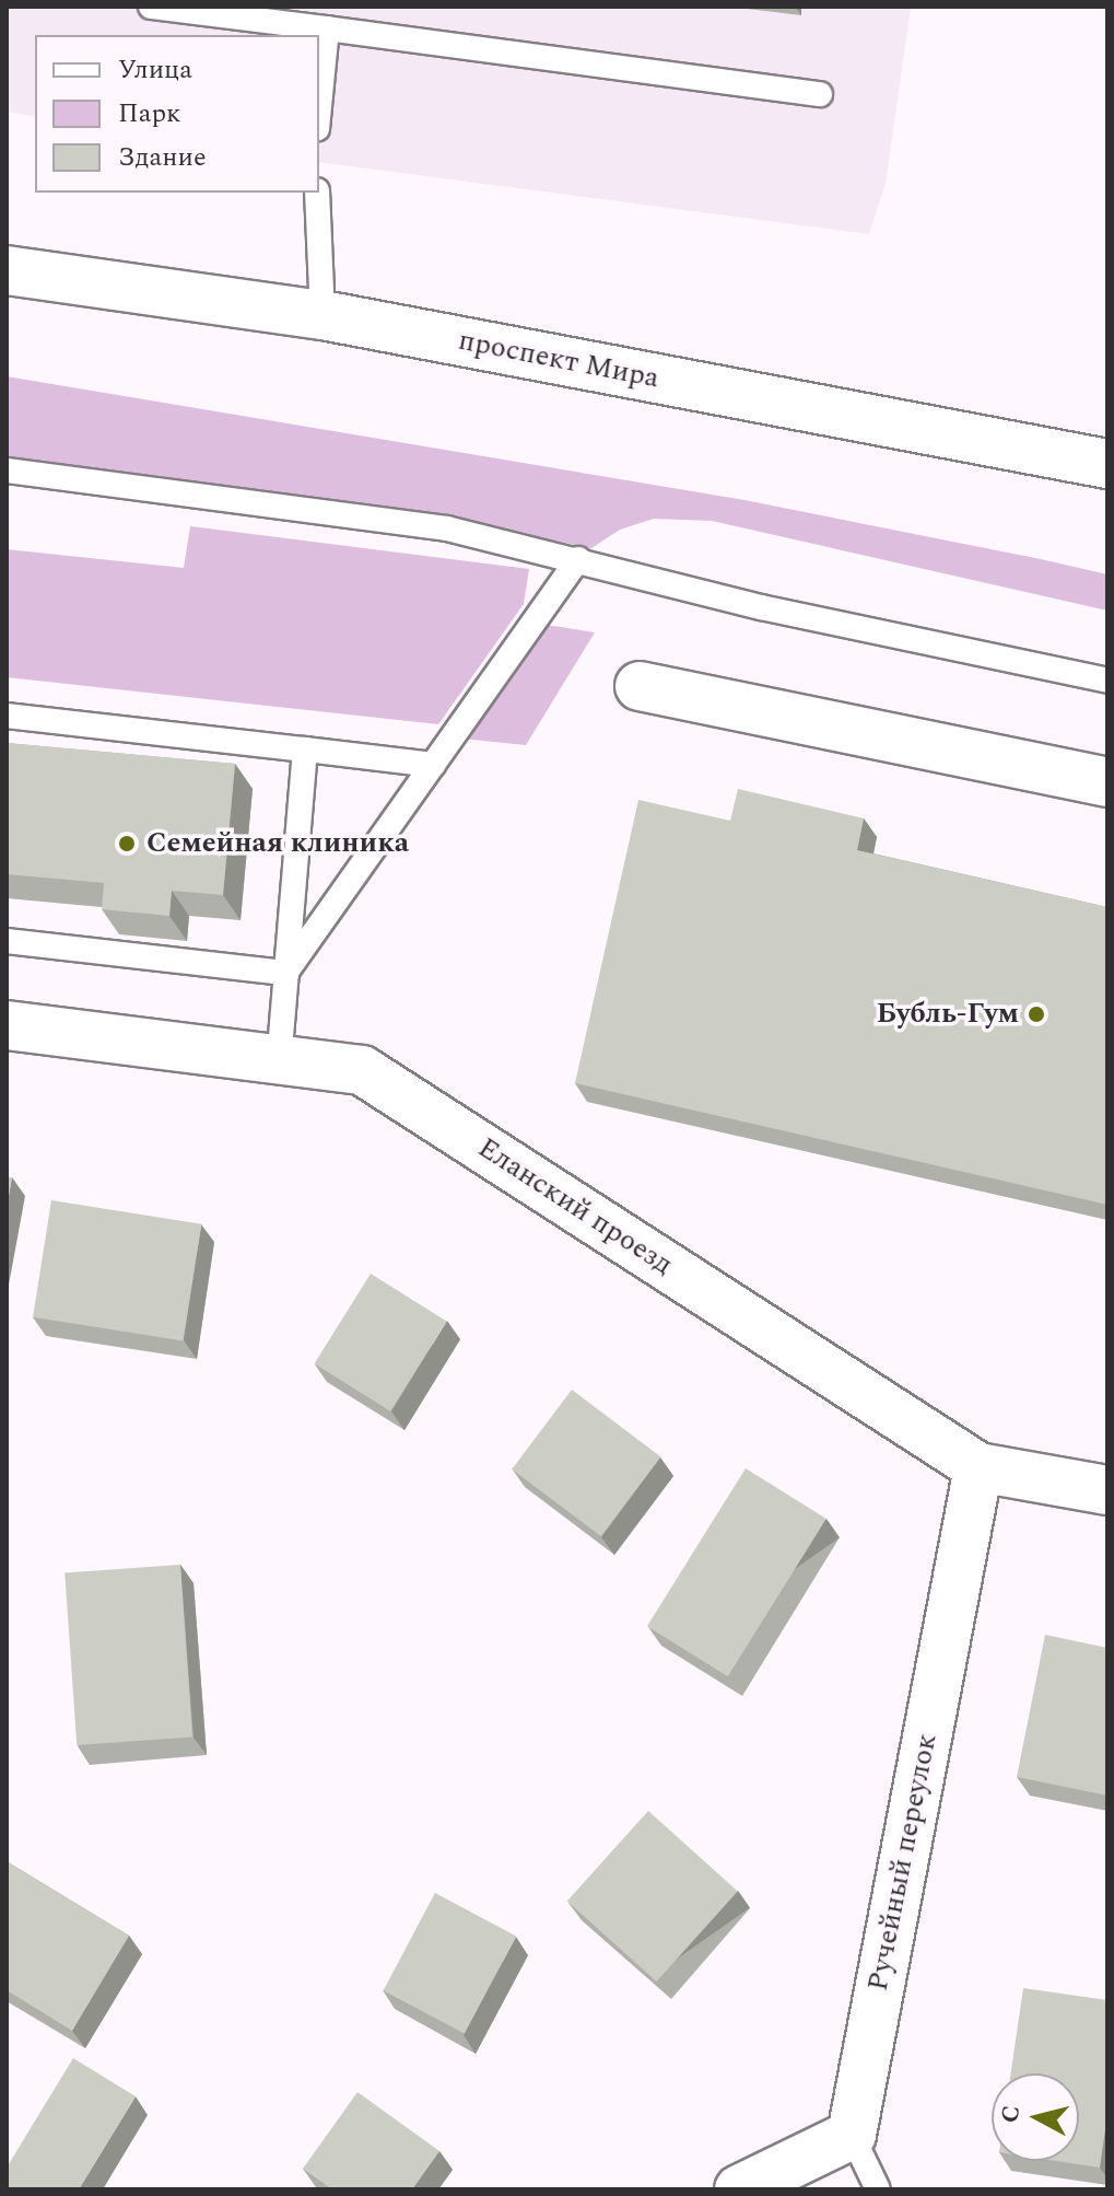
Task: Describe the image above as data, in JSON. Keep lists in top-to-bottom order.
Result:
{
  "streets": {
    "street": ["проспект Мира", "Еланский проезд", "Ручейный переулок"]
  },
  "crossings": [
    ["Еланский проезд", "Ручейный переулок"]
  ],
  "places": ["Семейная клиника", "Бубль-Гум"],
  "legend": ["Улица", "Парк", "Здание"],
  "north": "left"
}
